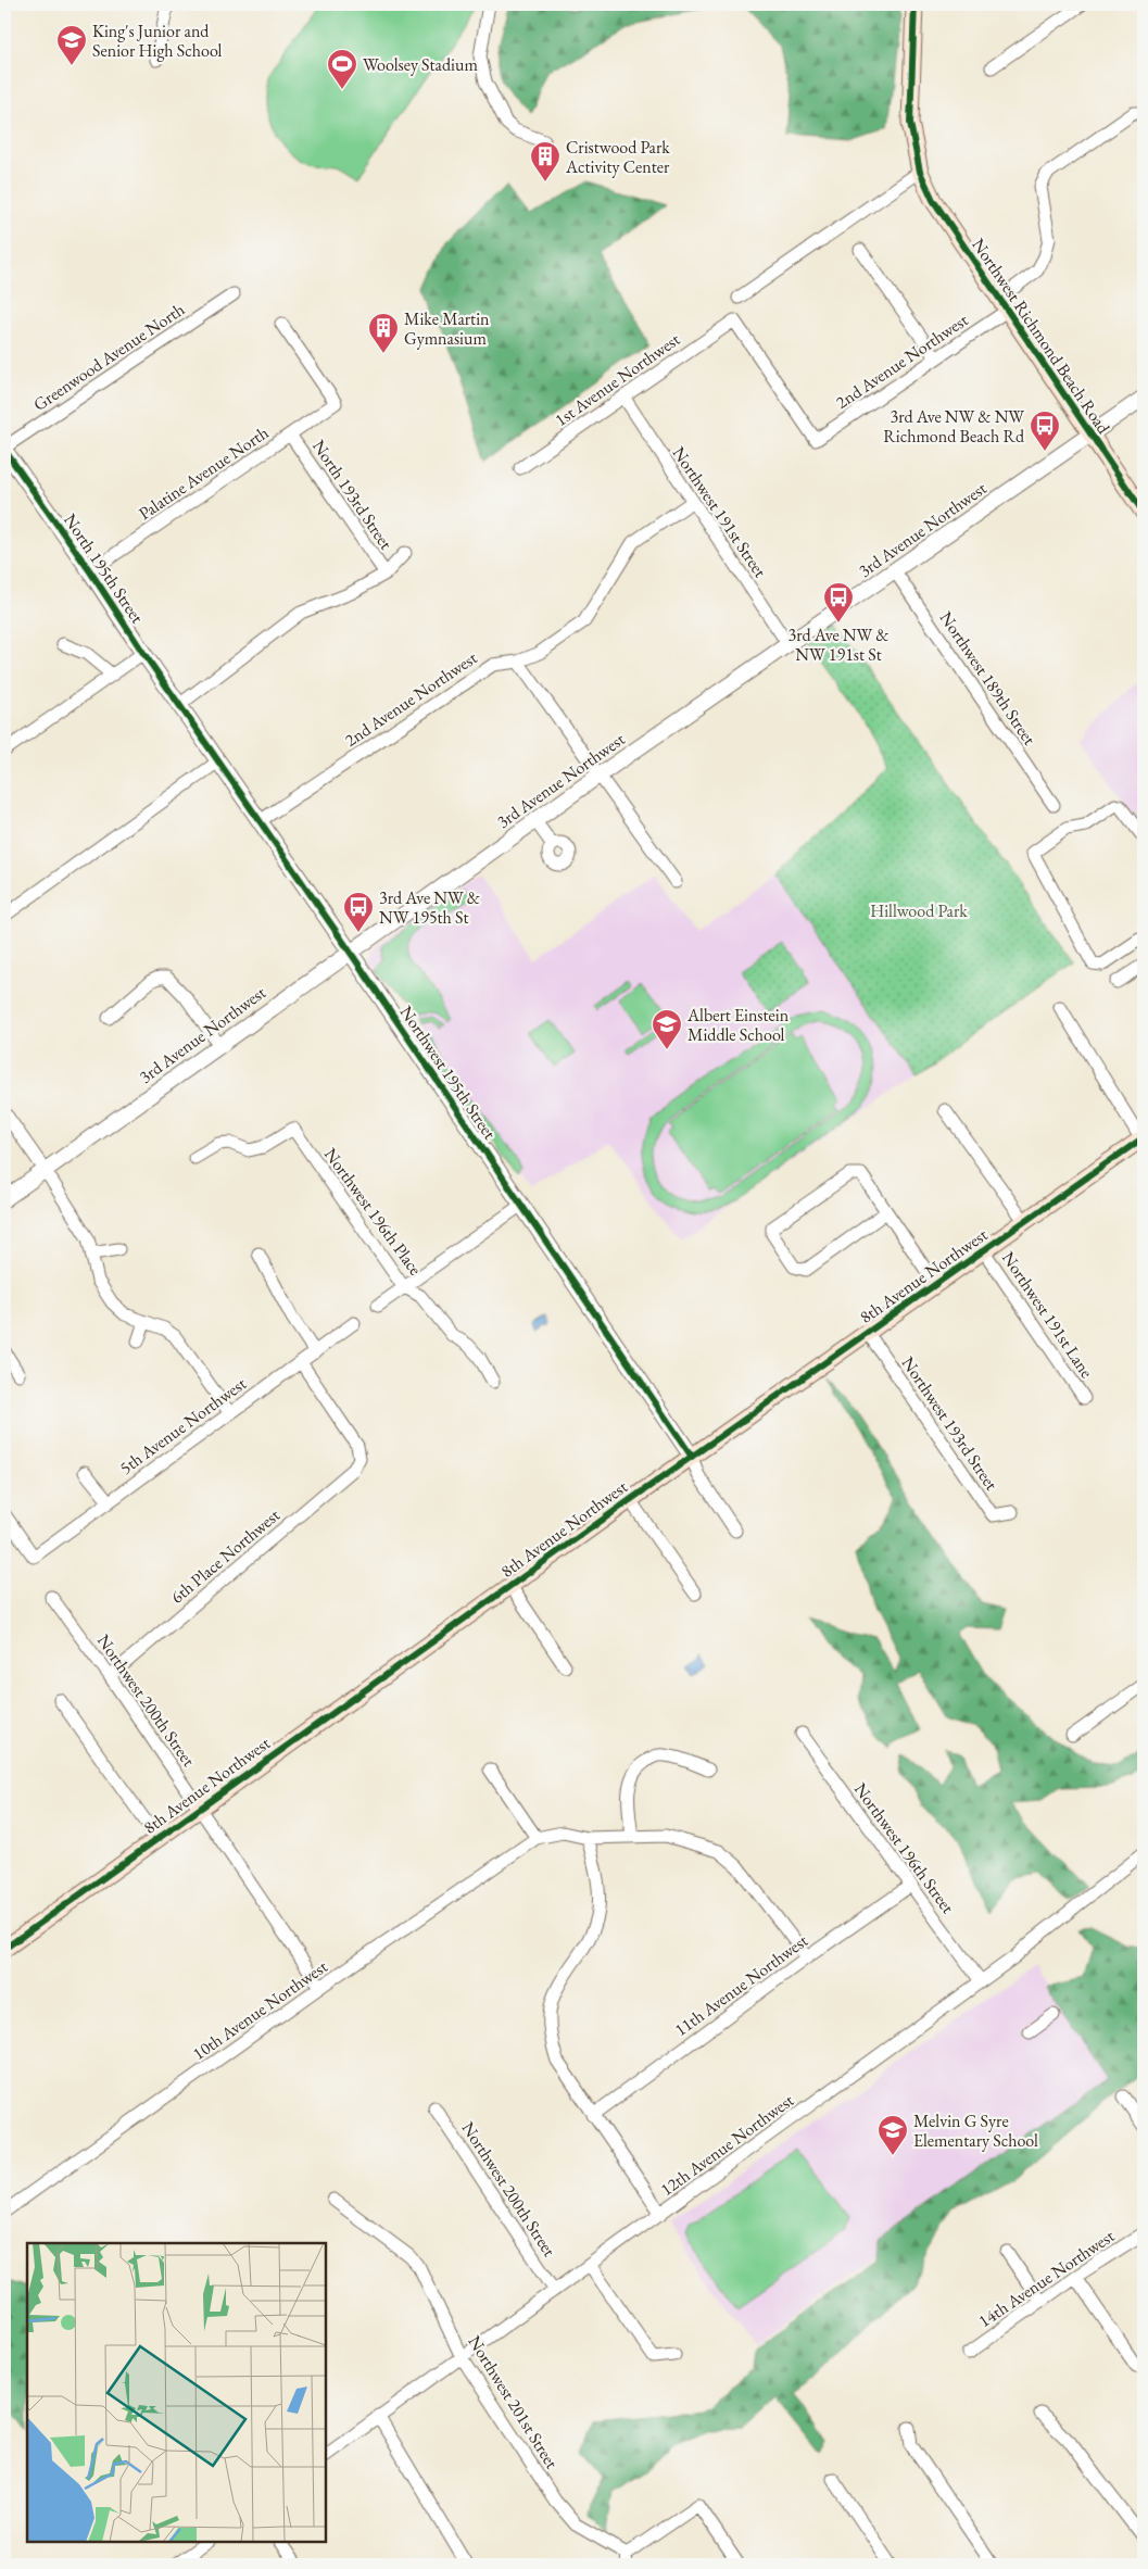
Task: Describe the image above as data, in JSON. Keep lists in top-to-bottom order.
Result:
{
  "streets": {
    "main road": ["Northwest Richmond Beach Road", "8th Avenue Northwest"],
    "street": [
      "Greenwood Avenue North",
      "2nd Avenue Northwest",
      "1st Avenue Northwest",
      "Palatine Avenue North",
      "North 193rd Street",
      "Northwest 191st Street",
      "3rd Avenue Northwest",
      "North 195th Street",
      "Northwest 189th Street",
      "Northwest 195th Street",
      "Northwest 196th Place",
      "Northwest 191st Lane",
      "Northwest 193rd Street",
      "5th Avenue Northwest",
      "6th Place Northwest",
      "Northwest 200th Street",
      "Northwest 196th Street",
      "11th Avenue Northwest",
      "10th Avenue Northwest",
      "12th Avenue Northwest",
      "14th Avenue Northwest",
      "Northwest 201st Street"
    ]
  },
  "crossings": [
    ["Northwest Richmond Beach Road", "2nd Avenue Northwest"],
    ["Northwest Richmond Beach Road", "3rd Avenue Northwest"],
    ["Greenwood Avenue North", "North 195th Street"],
    ["2nd Avenue Northwest", "1st Avenue Northwest"],
    ["2nd Avenue Northwest", "Northwest 191st Street"],
    ["2nd Avenue Northwest", "Northwest 195th Street"],
    ["1st Avenue Northwest", "Northwest 191st Street"],
    ["Palatine Avenue North", "North 193rd Street"],
    ["Palatine Avenue North", "North 195th Street"],
    ["Northwest 191st Street", "3rd Avenue Northwest"],
    ["3rd Avenue Northwest", "Northwest 189th Street"],
    ["3rd Avenue Northwest", "Northwest 195th Street"],
    ["North 195th Street", "Northwest 195th Street"],
    ["Northwest 195th Street", "8th Avenue Northwest"],
    ["8th Avenue Northwest", "Northwest 191st Lane"],
    ["8th Avenue Northwest", "Northwest 193rd Street"],
    ["8th Avenue Northwest", "Northwest 200th Street"],
    ["5th Avenue Northwest", "6th Place Northwest"],
    ["6th Place Northwest", "Northwest 200th Street"],
    ["Northwest 200th Street", "10th Avenue Northwest"],
    ["Northwest 200th Street", "12th Avenue Northwest"],
    ["Northwest 196th Street", "11th Avenue Northwest"],
    ["Northwest 196th Street", "12th Avenue Northwest"],
    ["12th Avenue Northwest", "Northwest 201st Street"]
  ],
  "parks": ["Hillwood Park"],
  "places": {
    "school or university": ["King's Junior and Senior High School", "Albert Einstein Middle School", "Melvin G Syre Elementary School"],
    "sports": ["Woolsey Stadium"],
    "building": ["Cristwood Park Activity Center", "Mike Martin Gymnasium"],
    "bus stop": ["3rd Ave NW & NW Richmond Beach Rd", "3rd Ave NW & NW 191st St", "3rd Ave NW & NW 195th St"]
  }
}
